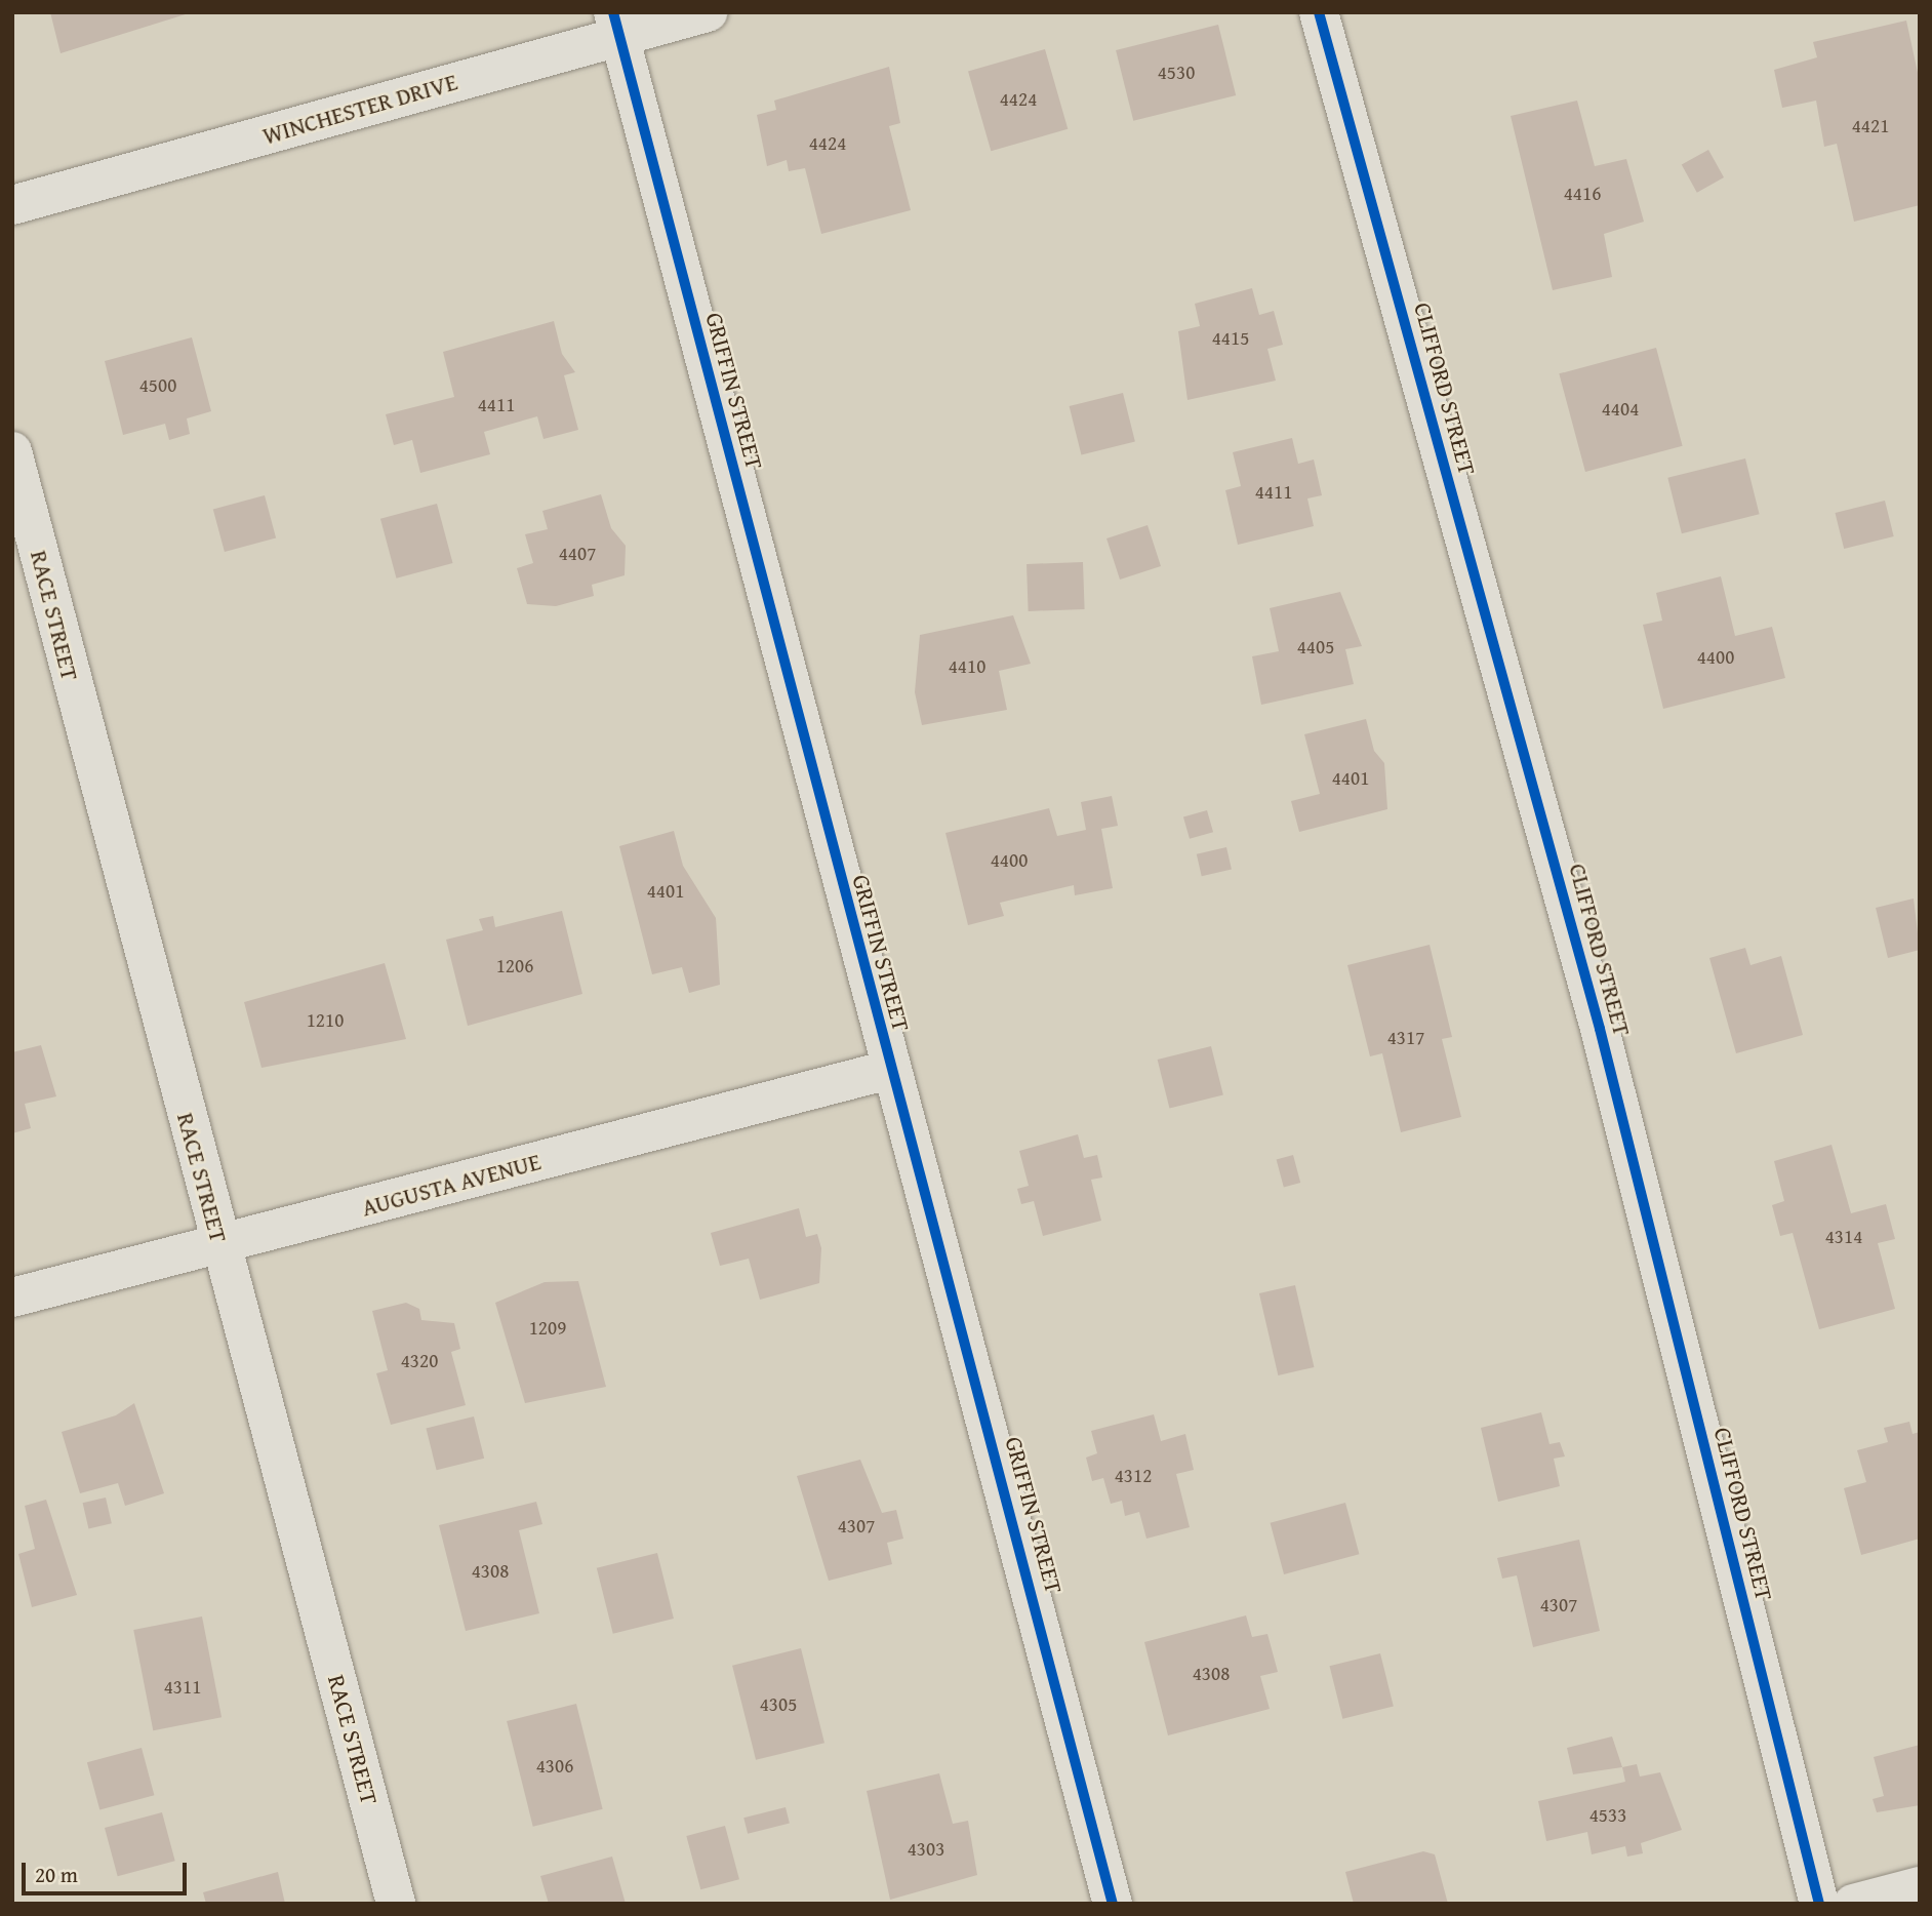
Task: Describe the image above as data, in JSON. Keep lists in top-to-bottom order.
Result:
{
  "streets": {
    "street": [
      "WINCHESTER DRIVE",
      "CLIFFORD STREET",
      "GRIFFIN STREET",
      "RACE STREET",
      "AUGUSTA AVENUE"
    ]
  },
  "crossings": [
    ["WINCHESTER DRIVE", "GRIFFIN STREET"],
    ["GRIFFIN STREET", "AUGUSTA AVENUE"],
    ["RACE STREET", "AUGUSTA AVENUE"]
  ],
  "house_numbers": [
    "4530",
    "4424",
    "4421",
    "4424",
    "4416",
    "4415",
    "4500",
    "4411",
    "4404",
    "4411",
    "4407",
    "4405",
    "4400",
    "4410",
    "4401",
    "4400",
    "4401",
    "1206",
    "1210",
    "4317",
    "4314",
    "1209",
    "4320",
    "4312",
    "4307",
    "4308",
    "4307",
    "4308",
    "4311",
    "4305",
    "4306",
    "4533",
    "4303"
  ],
  "scale_bar": "20 m"
}
